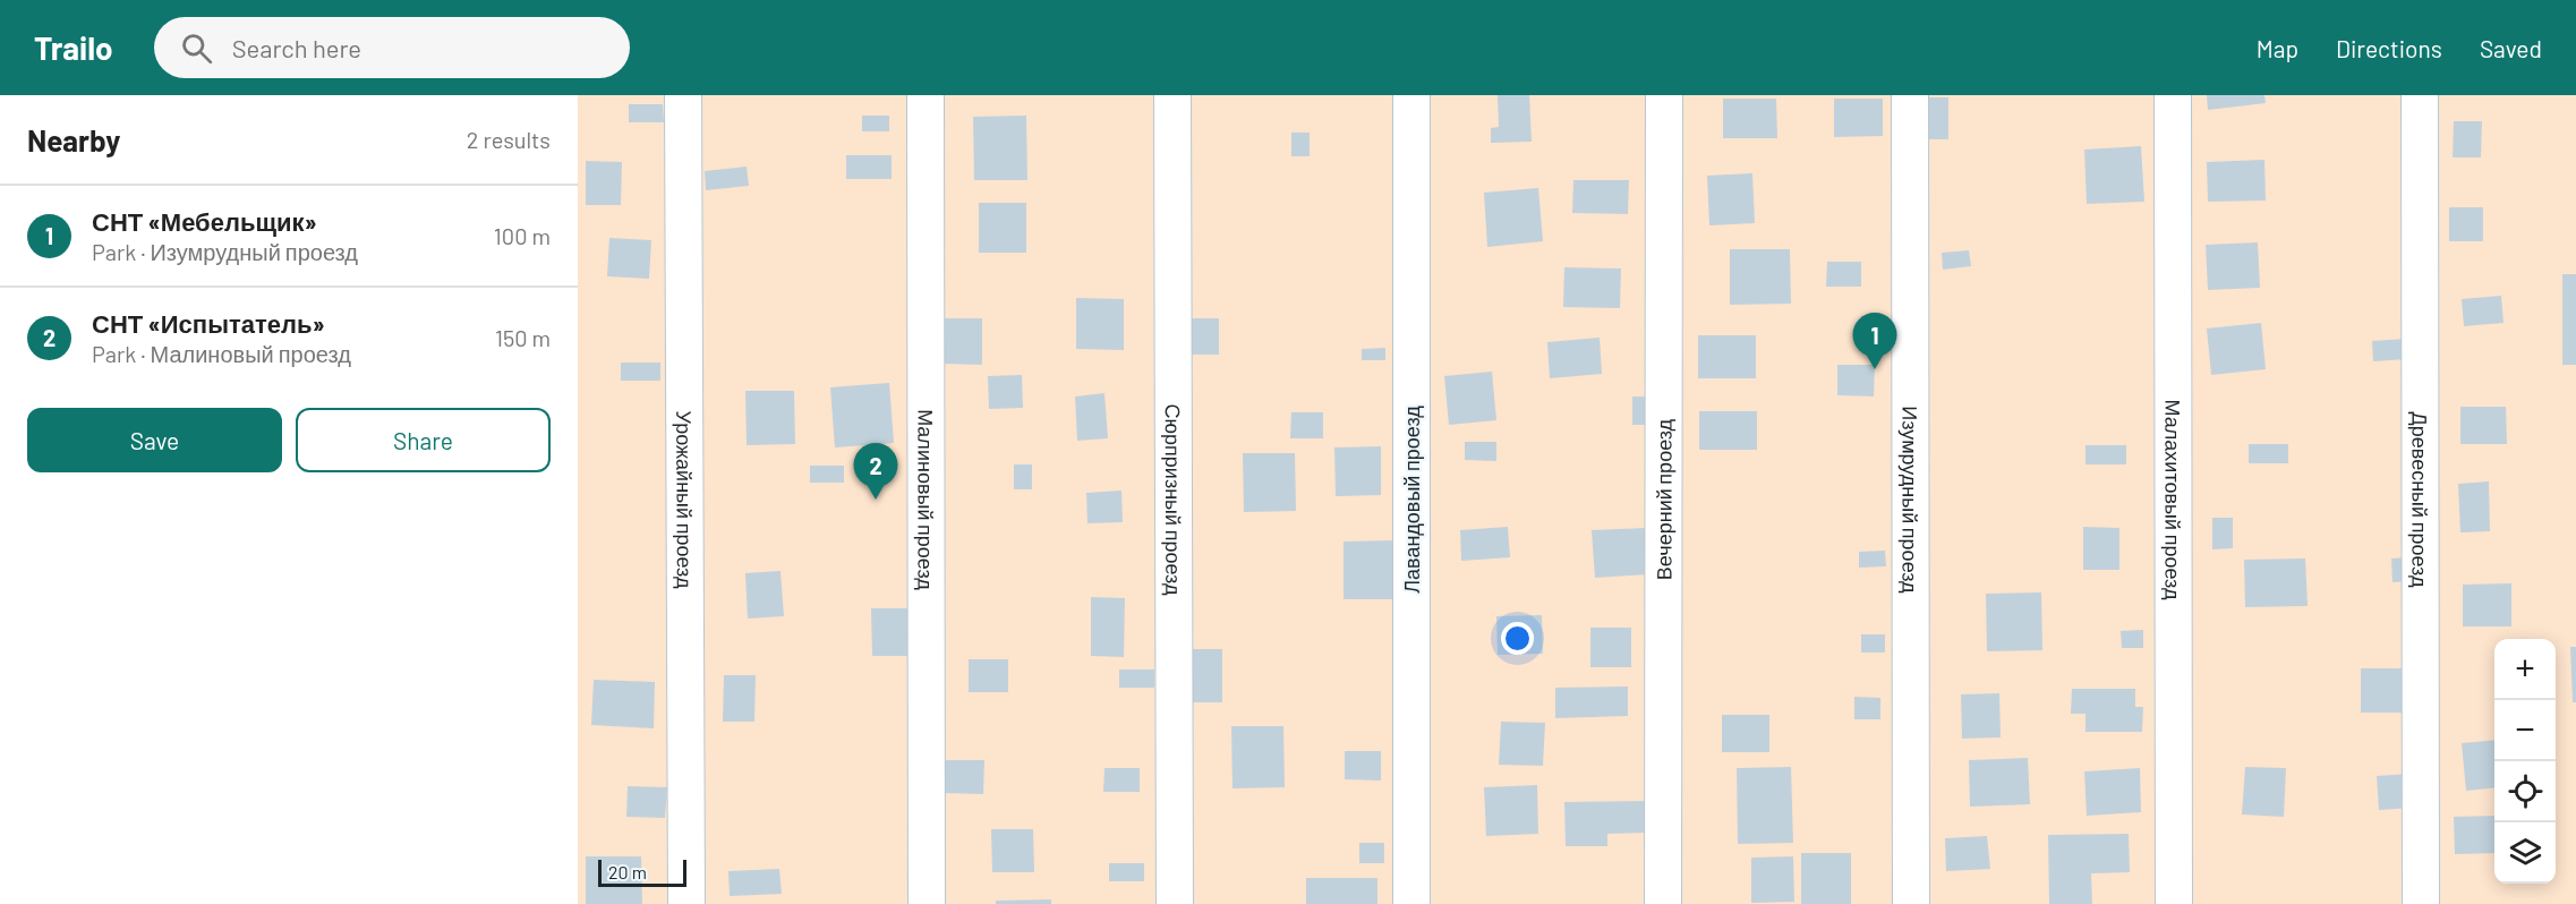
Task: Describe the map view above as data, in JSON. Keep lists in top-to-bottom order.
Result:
{
  "streets": {
    "street": [
      "Урожайный проезд",
      "Малиновый проезд",
      "Сюрпризный проезд",
      "Лавандовый проезд",
      "Вечерний проезд",
      "Изумрудный проезд",
      "Малахитовый проезд",
      "Древесный проезд"
    ]
  },
  "scale_bar": "20 m",
  "page": {
    "header": "Trailo",
    "search": "Search here",
    "nav": ["Map", "Directions", "Saved"],
    "heading": ["Nearby", "2 results"],
    "list": [
      {
        "mark": "1",
        "name": "СНТ «Мебельщик»",
        "note": "Park · Изумрудный проезд",
        "value": "100 m"
      },
      {
        "mark": "2",
        "name": "СНТ «Испытатель»",
        "note": "Park · Малиновый проезд",
        "value": "150 m"
      }
    ],
    "pins": ["1", "2"],
    "buttons": ["Save", "Share"],
    "map_buttons": ["+", "−"],
    "scale": "20 m"
  }
}
